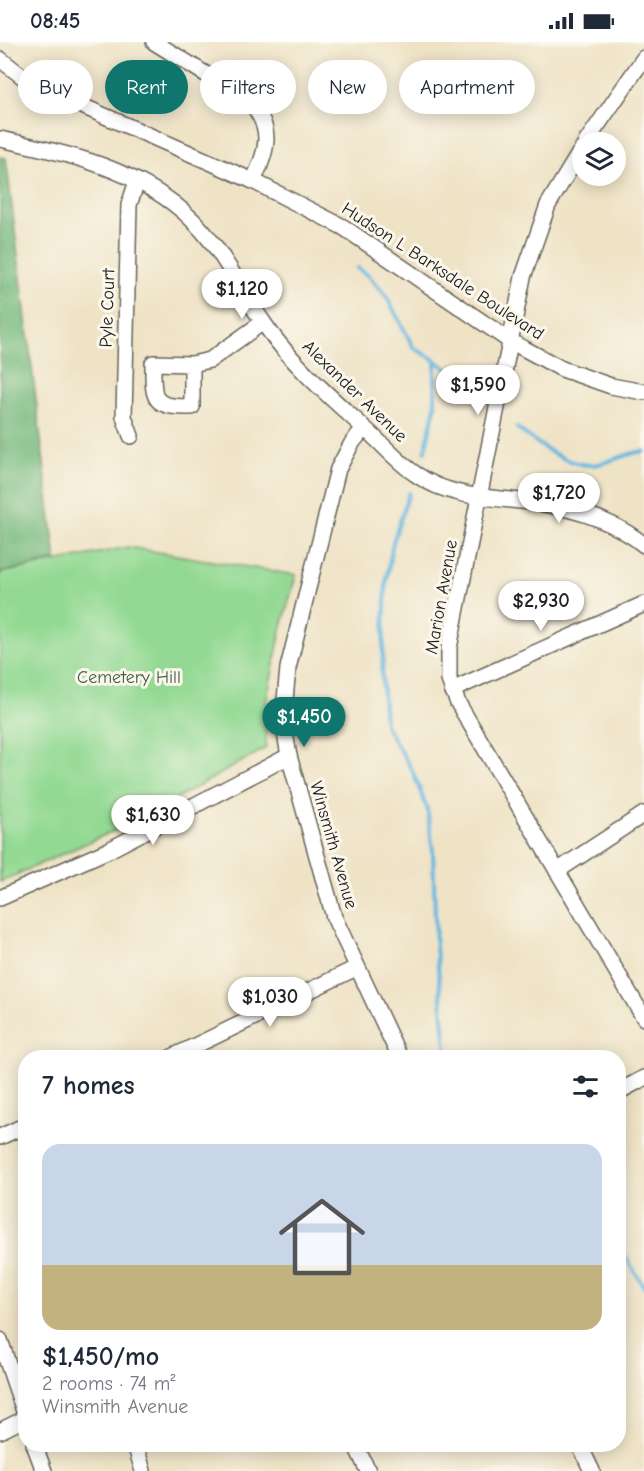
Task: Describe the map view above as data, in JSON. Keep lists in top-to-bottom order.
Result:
{
  "streets": {
    "street": [
      "Hudson L Barksdale Boulevard",
      "Pyle Court",
      "Alexander Avenue",
      "Marion Avenue",
      "Winsmith Avenue"
    ]
  },
  "crossings": [
    ["Hudson L Barksdale Boulevard", "Marion Avenue"],
    ["Pyle Court", "Alexander Avenue"],
    ["Alexander Avenue", "Marion Avenue"],
    ["Alexander Avenue", "Winsmith Avenue"]
  ],
  "parks": ["Cemetery Hill"],
  "page": {
    "status": "08:45",
    "chip": [
      "Buy",
      "Rent",
      "Filters",
      "New",
      "Apartment"
    ],
    "price": [
      "$1,120",
      "$1,590",
      "$1,720",
      "$2,930",
      "$1,450",
      "$1,630",
      "$1,030"
    ],
    "heading": "7 homes",
    "list": [
      {
        "name": "$1,450/mo",
        "note": "2 rooms · 74 m² · Winsmith Avenue"
      }
    ]
  }
}
